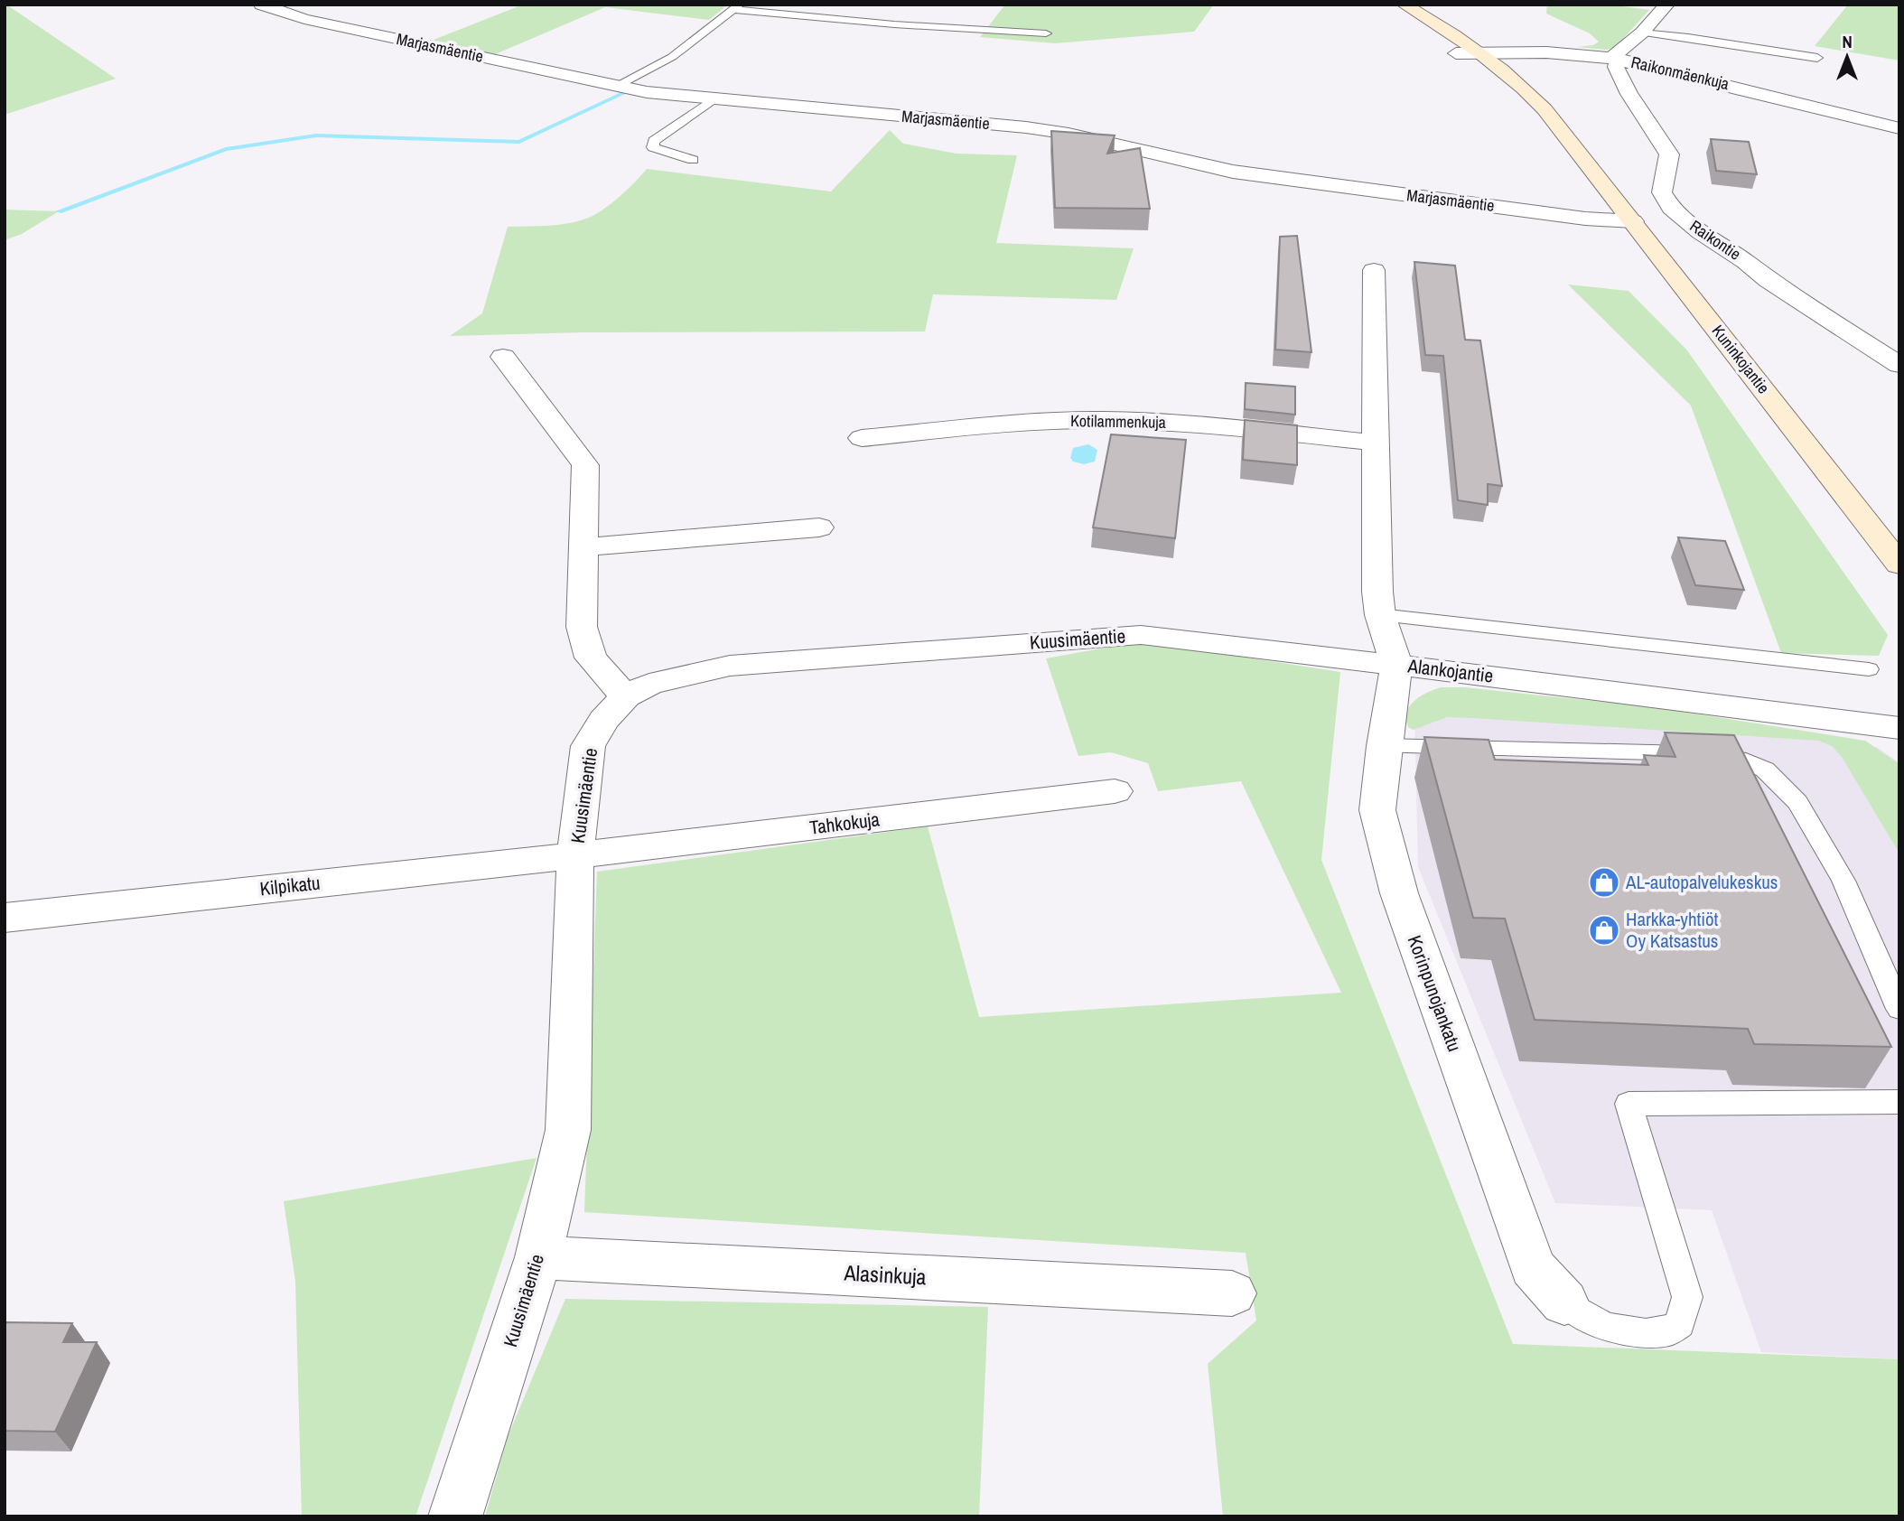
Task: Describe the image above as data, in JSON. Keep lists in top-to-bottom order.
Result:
{
  "streets": {
    "main road": ["Kuninkojantie"],
    "street": [
      "Marjasmäentie",
      "Raikonmäenkuja",
      "Raikontie",
      "Kotilammenkuja",
      "Kuusimäentie",
      "Alankojantie",
      "Tahkokuja",
      "Kilpikatu",
      "Korinpunojankatu",
      "Alasinkuja"
    ]
  },
  "crossings": [
    ["Marjasmäentie", "Kuninkojantie"],
    ["Raikonmäenkuja", "Raikontie"],
    ["Raikonmäenkuja", "Kuninkojantie"],
    ["Kotilammenkuja", "Alankojantie"],
    ["Kuusimäentie", "Alankojantie"],
    ["Kuusimäentie", "Tahkokuja"],
    ["Kuusimäentie", "Kilpikatu"],
    ["Kuusimäentie", "Korinpunojankatu"],
    ["Kuusimäentie", "Alasinkuja"],
    ["Alankojantie", "Korinpunojankatu"],
    ["Tahkokuja", "Kilpikatu"]
  ],
  "places": {
    "shop": ["AL-autopalvelukeskus", "Harkka-yhtiöt Oy Katsastus"]
  },
  "north": "top"
}
